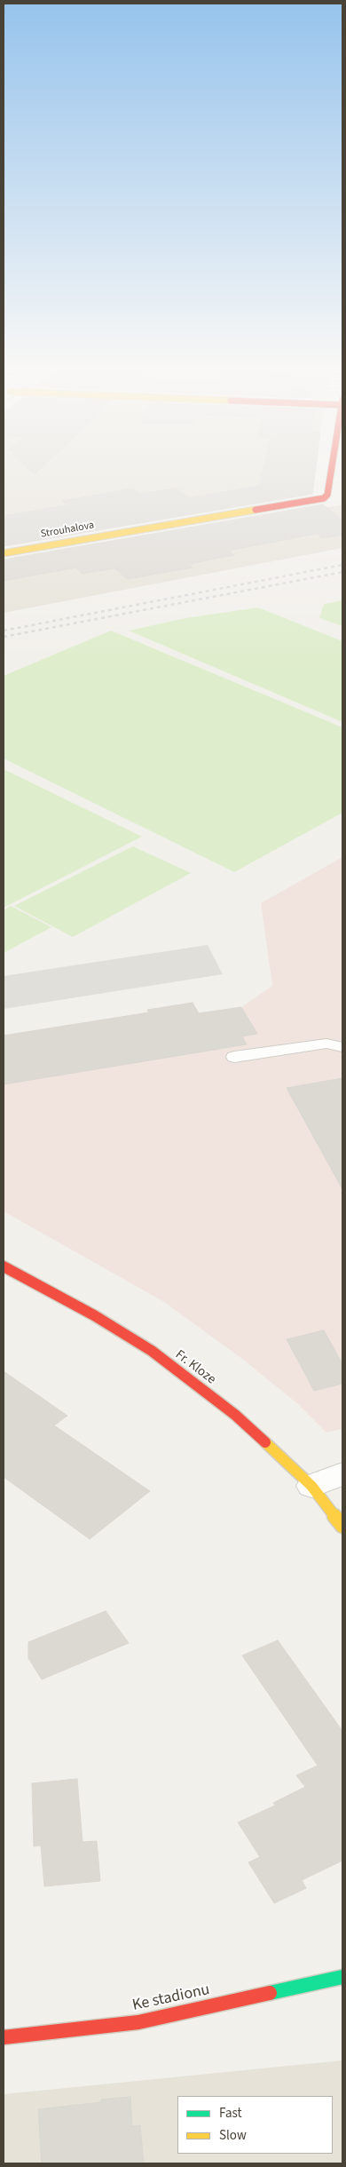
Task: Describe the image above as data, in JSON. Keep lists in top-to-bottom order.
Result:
{
  "streets": {
    "street": ["Strouhalova", "Fr. Kloze", "Ke stadionu"]
  },
  "legend": ["Fast", "Slow"]
}
